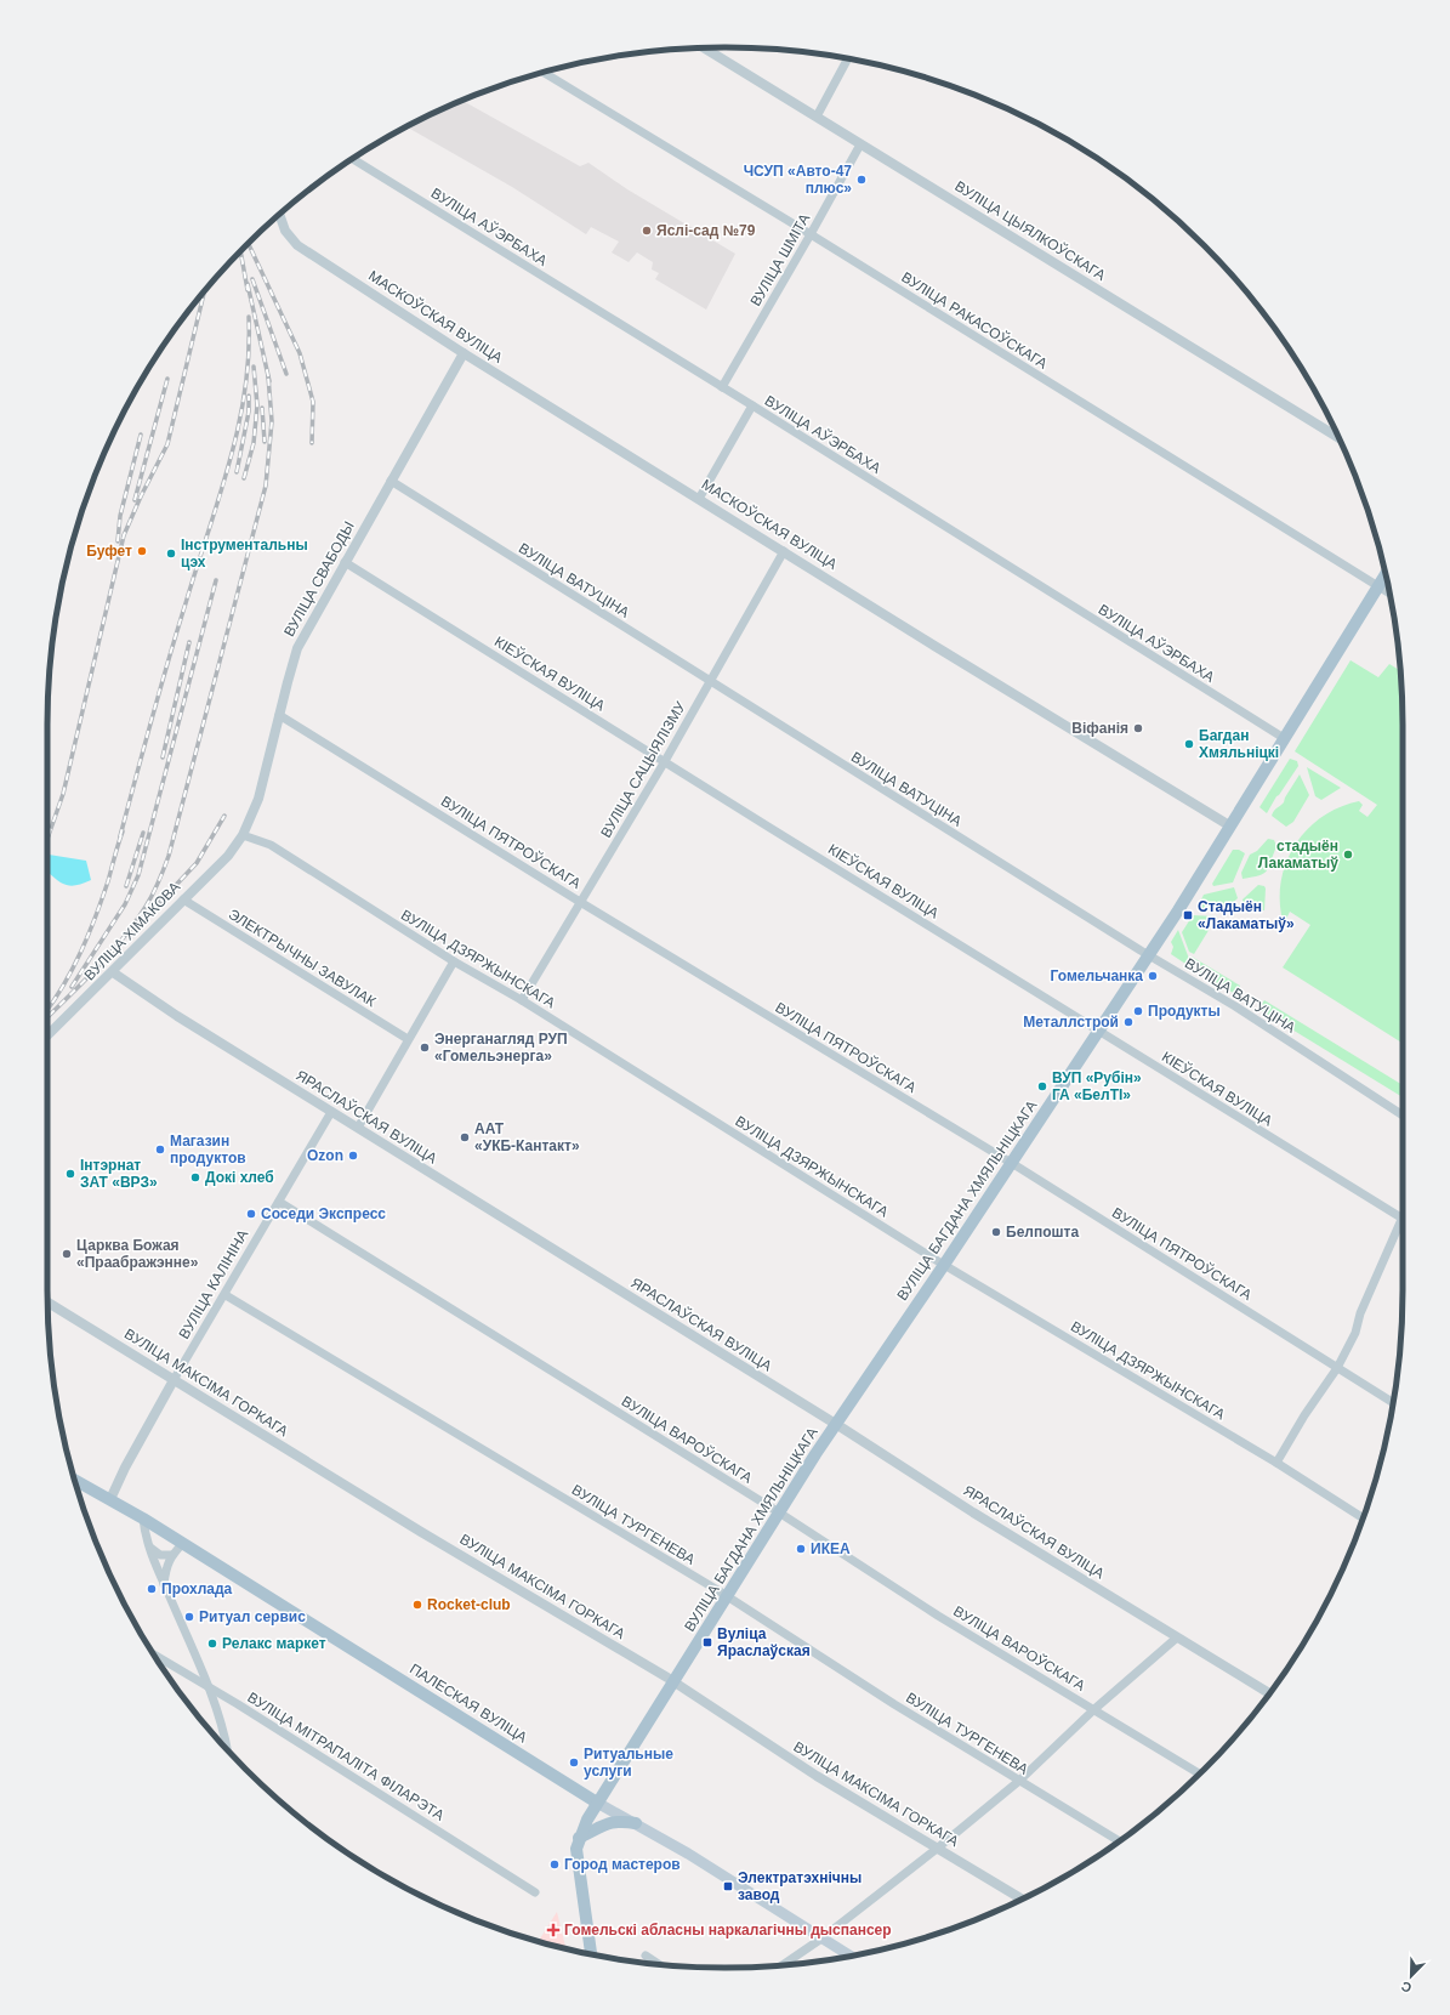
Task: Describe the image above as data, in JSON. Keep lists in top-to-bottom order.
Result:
{
  "streets": {
    "main road": ["ВУЛІЦА БАГДАНА ХМЯЛЬНІЦКАГА", "ПАЛЕСКАЯ ВУЛІЦА"],
    "street": [
      "ВУЛІЦА АЎЭРБАХА",
      "ВУЛІЦА ЦЫЯЛКОЎСКАГА",
      "ВУЛІЦА ШМІТА",
      "МАСКОЎСКАЯ ВУЛІЦА",
      "ВУЛІЦА РАКАСОЎСКАГА",
      "ВУЛІЦА СВАБОДЫ",
      "ВУЛІЦА ВАТУЦІНА",
      "КІЕЎСКАЯ ВУЛІЦА",
      "ВУЛІЦА САЦЫЯЛІЗМУ",
      "ВУЛІЦА ПЯТРОЎСКАГА",
      "ВУЛІЦА ХІМАКОВА",
      "ЭЛЕКТРЫЧНЫ ЗАВУЛАК",
      "ВУЛІЦА ДЗЯРЖЫНСКАГА",
      "ЯРАСЛАЎСКАЯ ВУЛІЦА",
      "ВУЛІЦА КАЛІНІНА",
      "ВУЛІЦА МАКСІМА ГОРКАГА",
      "ВУЛІЦА ВАРОЎСКАГА",
      "ВУЛІЦА ТУРГЕНЕВА",
      "ВУЛІЦА МІТРАПАЛІТА ФІЛАРЭТА"
    ]
  },
  "crossings": [
    ["ВУЛІЦА АЎЭРБАХА", "ВУЛІЦА ШМІТА"],
    ["ВУЛІЦА АЎЭРБАХА", "ВУЛІЦА БАГДАНА ХМЯЛЬНІЦКАГА"],
    ["ВУЛІЦА ЦЫЯЛКОЎСКАГА", "ВУЛІЦА ШМІТА"],
    ["ВУЛІЦА ШМІТА", "ВУЛІЦА РАКАСОЎСКАГА"],
    ["МАСКОЎСКАЯ ВУЛІЦА", "ВУЛІЦА СВАБОДЫ"],
    ["МАСКОЎСКАЯ ВУЛІЦА", "ВУЛІЦА САЦЫЯЛІЗМУ"],
    ["МАСКОЎСКАЯ ВУЛІЦА", "ВУЛІЦА БАГДАНА ХМЯЛЬНІЦКАГА"],
    ["ВУЛІЦА РАКАСОЎСКАГА", "ВУЛІЦА БАГДАНА ХМЯЛЬНІЦКАГА"],
    ["ВУЛІЦА СВАБОДЫ", "ВУЛІЦА ВАТУЦІНА"],
    ["ВУЛІЦА СВАБОДЫ", "КІЕЎСКАЯ ВУЛІЦА"],
    ["ВУЛІЦА СВАБОДЫ", "ВУЛІЦА ПЯТРОЎСКАГА"],
    ["ВУЛІЦА СВАБОДЫ", "ВУЛІЦА ХІМАКОВА"],
    ["ВУЛІЦА СВАБОДЫ", "ВУЛІЦА ДЗЯРЖЫНСКАГА"],
    ["ВУЛІЦА ВАТУЦІНА", "ВУЛІЦА САЦЫЯЛІЗМУ"],
    ["ВУЛІЦА ВАТУЦІНА", "ВУЛІЦА БАГДАНА ХМЯЛЬНІЦКАГА"],
    ["КІЕЎСКАЯ ВУЛІЦА", "ВУЛІЦА САЦЫЯЛІЗМУ"],
    ["КІЕЎСКАЯ ВУЛІЦА", "ВУЛІЦА БАГДАНА ХМЯЛЬНІЦКАГА"],
    ["ВУЛІЦА САЦЫЯЛІЗМУ", "ВУЛІЦА ПЯТРОЎСКАГА"],
    ["ВУЛІЦА САЦЫЯЛІЗМУ", "ВУЛІЦА ДЗЯРЖЫНСКАГА"],
    ["ВУЛІЦА ПЯТРОЎСКАГА", "ВУЛІЦА БАГДАНА ХМЯЛЬНІЦКАГА"],
    ["ВУЛІЦА ХІМАКОВА", "ЭЛЕКТРЫЧНЫ ЗАВУЛАК"],
    ["ВУЛІЦА ХІМАКОВА", "ВУЛІЦА ДЗЯРЖЫНСКАГА"],
    ["ВУЛІЦА ХІМАКОВА", "ЯРАСЛАЎСКАЯ ВУЛІЦА"],
    ["ВУЛІЦА ДЗЯРЖЫНСКАГА", "ВУЛІЦА БАГДАНА ХМЯЛЬНІЦКАГА"],
    ["ЯРАСЛАЎСКАЯ ВУЛІЦА", "ВУЛІЦА БАГДАНА ХМЯЛЬНІЦКАГА"],
    ["ЯРАСЛАЎСКАЯ ВУЛІЦА", "ВУЛІЦА КАЛІНІНА"],
    ["ВУЛІЦА БАГДАНА ХМЯЛЬНІЦКАГА", "ВУЛІЦА МАКСІМА ГОРКАГА"],
    ["ВУЛІЦА БАГДАНА ХМЯЛЬНІЦКАГА", "ВУЛІЦА ВАРОЎСКАГА"],
    ["ВУЛІЦА БАГДАНА ХМЯЛЬНІЦКАГА", "ВУЛІЦА ТУРГЕНЕВА"],
    ["ВУЛІЦА БАГДАНА ХМЯЛЬНІЦКАГА", "ПАЛЕСКАЯ ВУЛІЦА"],
    ["ВУЛІЦА КАЛІНІНА", "ВУЛІЦА МАКСІМА ГОРКАГА"],
    ["ВУЛІЦА КАЛІНІНА", "ВУЛІЦА ВАРОЎСКАГА"],
    ["ВУЛІЦА КАЛІНІНА", "ВУЛІЦА ТУРГЕНЕВА"],
    ["ВУЛІЦА КАЛІНІНА", "ПАЛЕСКАЯ ВУЛІЦА"]
  ],
  "places": {
    "other": [
      "ЧСУП «Авто-47 плюс»",
      "Яслі-сад №79",
      "Буфет",
      "Інструментальны цэх",
      "Віфанія",
      "Багдан Хмяльніцкі",
      "стадыён Лакаматыў",
      "Гомельчанка",
      "Продукты",
      "Металлстрой",
      "Энерганагляд РУП «Гомельэнерга»",
      "ВУП «Рубін» ГА «БелТІ»",
      "ААТ «УКБ-Кантакт»",
      "Магазин продуктов",
      "Ozon",
      "Інтэрнат ЗАТ «ВРЗ»",
      "Докі хлеб",
      "Соседи Экспресс",
      "Белпошта",
      "Царква Божая «Праабражэнне»",
      "ИКЕА",
      "Прохлада",
      "Rocket-club",
      "Ритуал сервис",
      "Релакс маркет",
      "Ритуальные услуги",
      "Город мастеров"
    ],
    "transit": ["Стадыён «Лакаматыў»", "Вуліца Яраслаўская", "Электратэхнічны завод"],
    "health": ["Гомельскі абласны наркалагічны дыспансер"]
  },
  "north": "bottom left"
}
